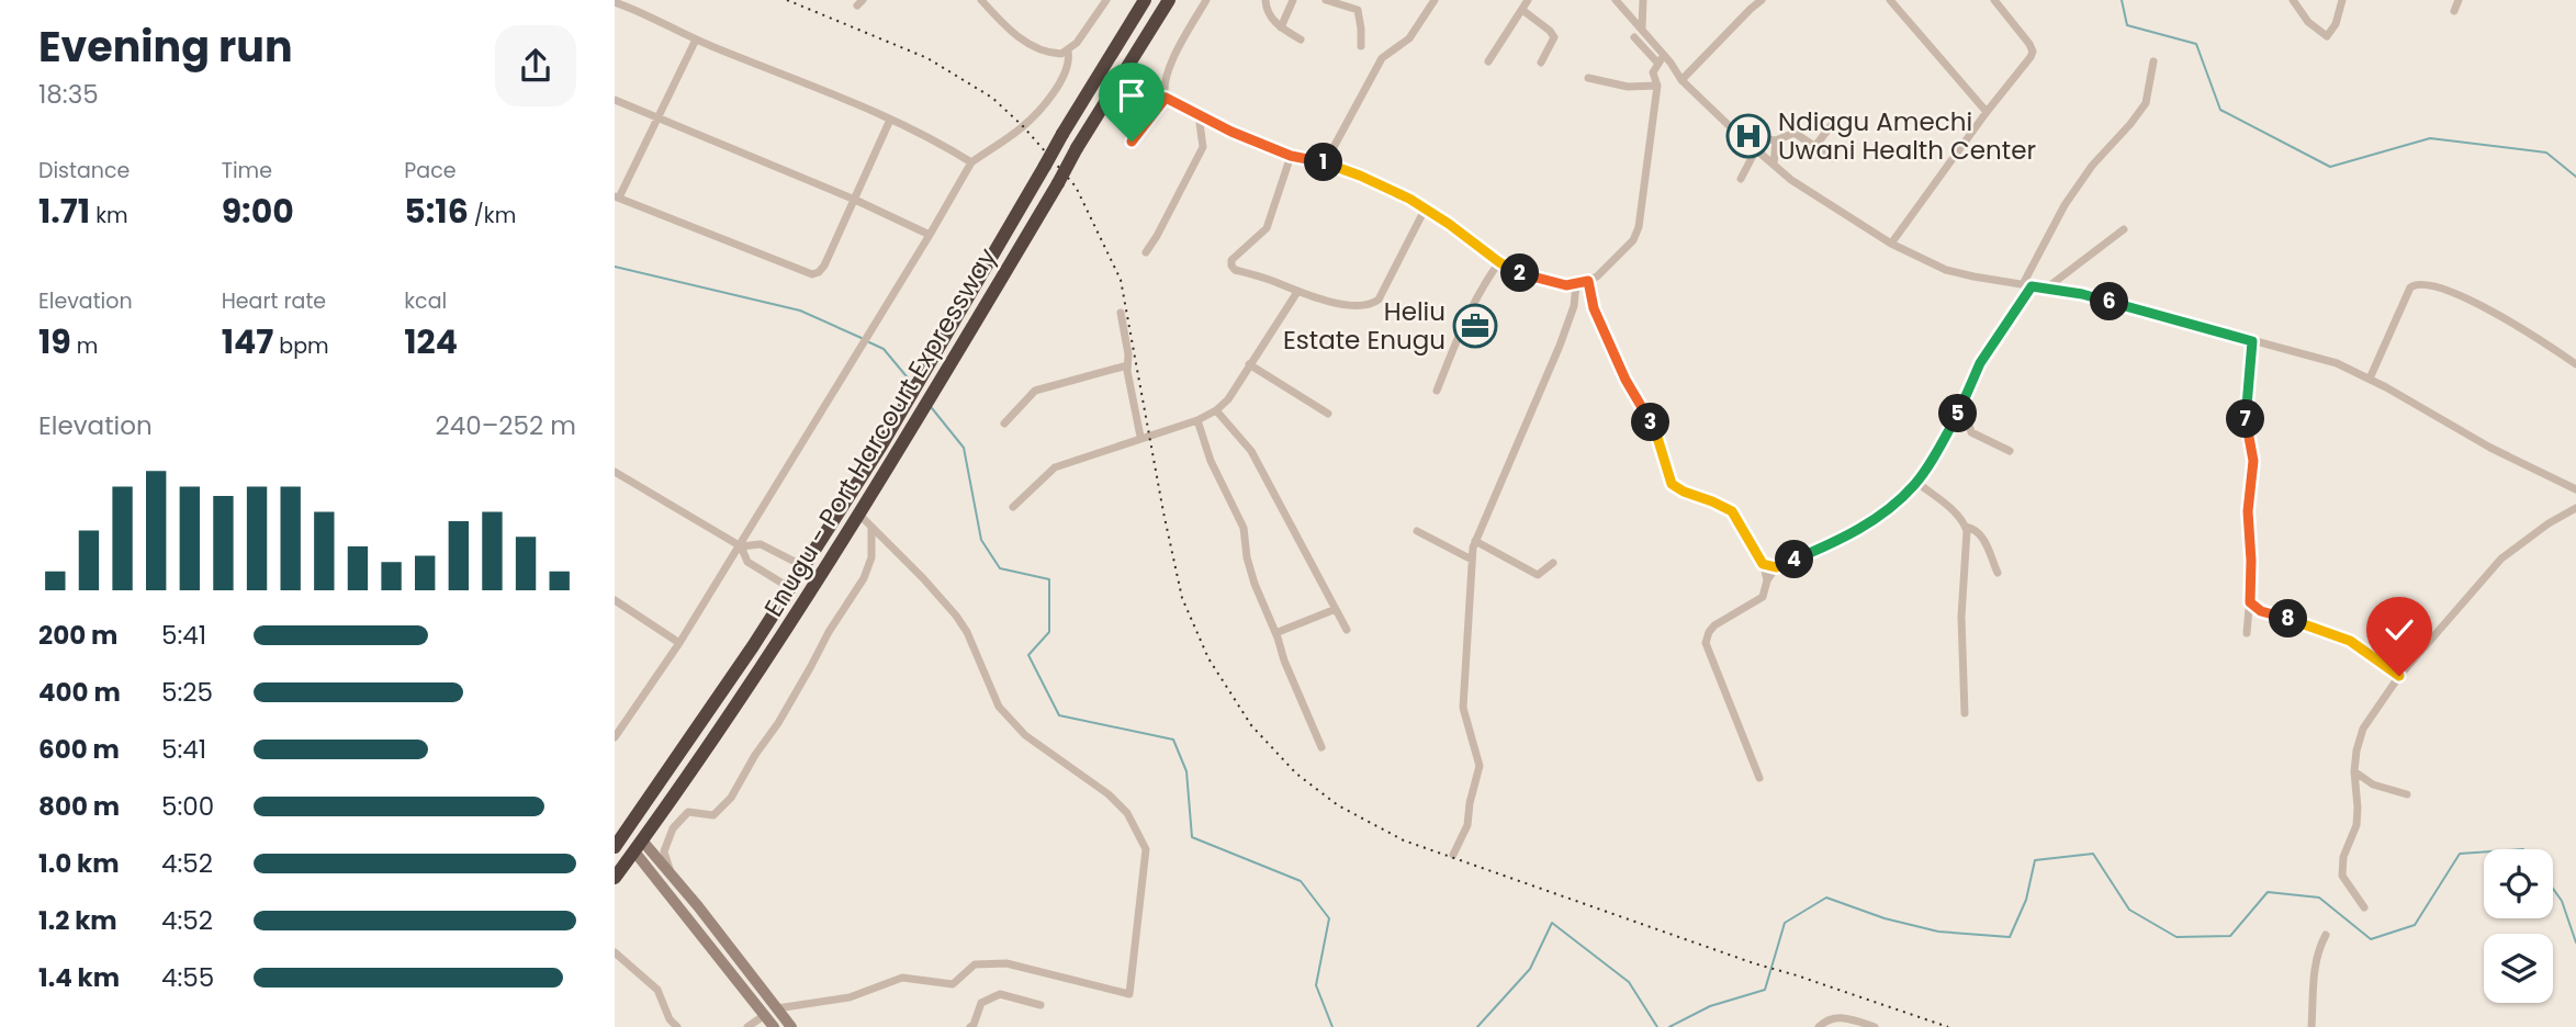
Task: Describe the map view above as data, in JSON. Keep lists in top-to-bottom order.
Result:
{
  "streets": {
    "highway": ["Enugu - Port Harcourt Expressway"]
  },
  "places": {
    "hospital": ["Ndiagu Amechi Uwani Health Center"],
    "office": ["Heliu Estate Enugu"]
  },
  "page": {
    "heading": ["Evening run", "18:35"],
    "stats": [
      ["Distance", "1.71 km"],
      ["Time", "9:00"],
      ["Pace", "5:16 /km"],
      ["Elevation", "19 m"],
      ["Heart rate", "147 bpm"],
      ["kcal", "124"]
    ],
    "pins": [
      "1",
      "2",
      "6",
      "5",
      "7",
      "3",
      "4",
      "8"
    ],
    "chart": ["Elevation", "240–252 m"],
    "list": [
      {
        "name": "200 m",
        "note": "5:41"
      },
      {
        "name": "400 m",
        "note": "5:25"
      },
      {
        "name": "600 m",
        "note": "5:41"
      },
      {
        "name": "800 m",
        "note": "5:00"
      },
      {
        "name": "1.0 km",
        "note": "4:52"
      },
      {
        "name": "1.2 km",
        "note": "4:52"
      },
      {
        "name": "1.4 km",
        "note": "4:55"
      }
    ]
  }
}
